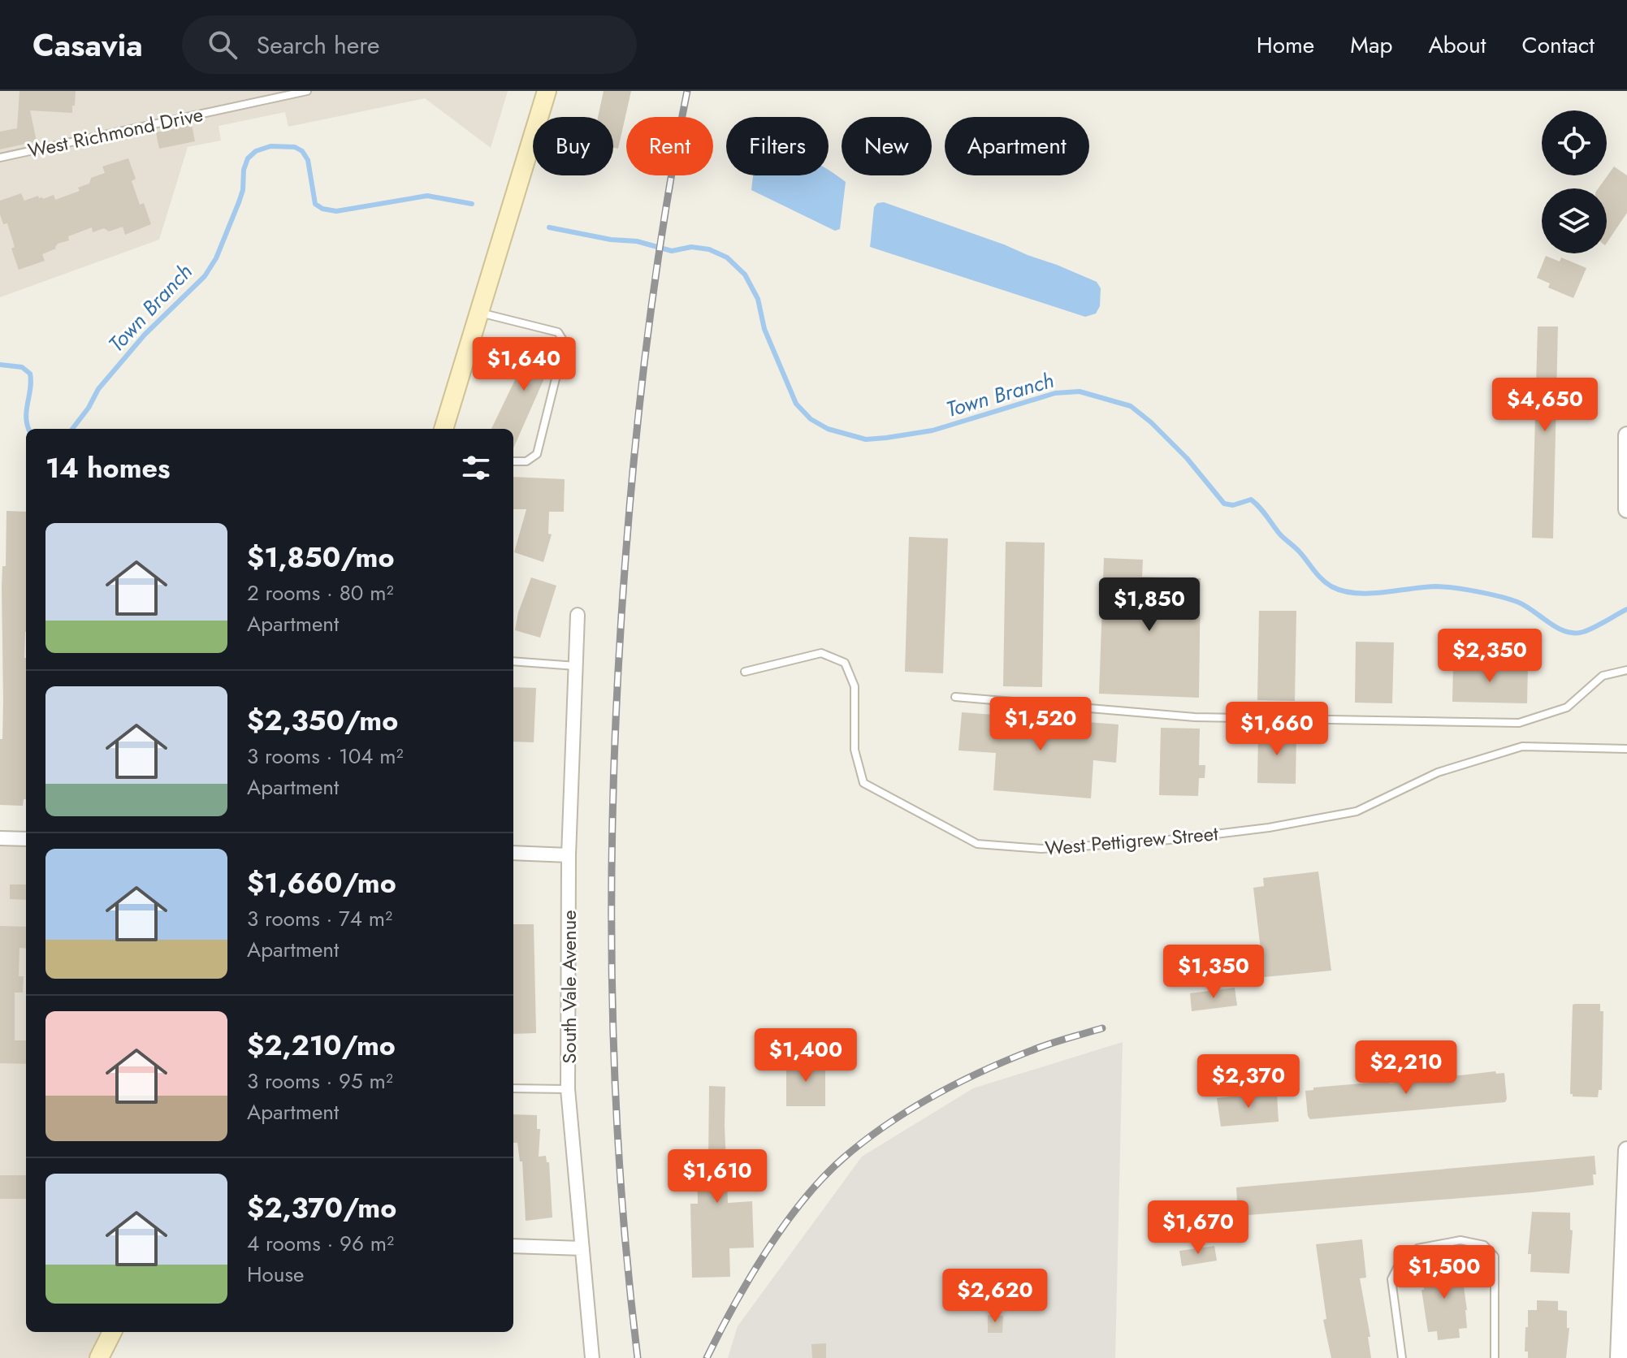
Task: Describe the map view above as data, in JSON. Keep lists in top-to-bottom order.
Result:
{
  "streets": {
    "street": ["South Vale Avenue"],
    "lane": ["West Richmond Drive", "West Pettigrew Street"]
  },
  "water": ["Town Branch"],
  "page": {
    "header": "Casavia",
    "search": "Search here",
    "nav": [
      "Home",
      "Map",
      "About",
      "Contact"
    ],
    "chip": [
      "Buy",
      "Rent",
      "Filters",
      "New",
      "Apartment"
    ],
    "price": [
      "$1,640",
      "$4,650",
      "$1,850",
      "$2,350",
      "$1,520",
      "$1,660",
      "$1,350",
      "$1,400",
      "$2,210",
      "$2,370",
      "$1,610",
      "$1,670",
      "$1,500",
      "$2,620"
    ],
    "heading": "14 homes",
    "list": [
      {
        "name": "$1,850/mo",
        "note": "2 rooms · 80 m² · Apartment"
      },
      {
        "name": "$2,350/mo",
        "note": "3 rooms · 104 m² · Apartment"
      },
      {
        "name": "$1,660/mo",
        "note": "3 rooms · 74 m² · Apartment"
      },
      {
        "name": "$2,210/mo",
        "note": "3 rooms · 95 m² · Apartment"
      },
      {
        "name": "$2,370/mo",
        "note": "4 rooms · 96 m² · House"
      }
    ]
  }
}
